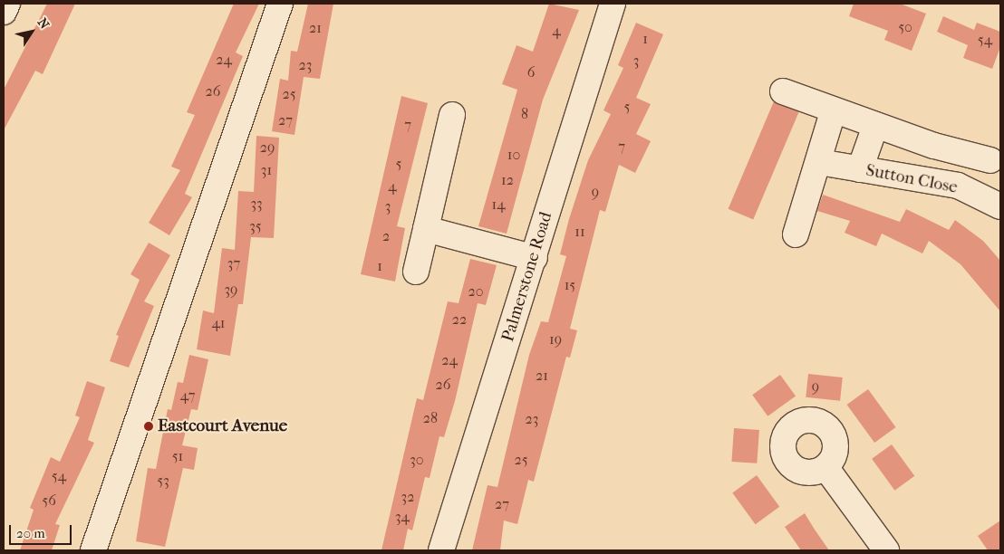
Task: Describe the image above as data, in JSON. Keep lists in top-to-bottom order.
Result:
{
  "streets": {
    "street": ["Sutton Close", "Palmerstone Road"]
  },
  "places": ["Eastcourt Avenue"],
  "house_numbers": [
    "50",
    "21",
    "4",
    "1",
    "54",
    "24",
    "3",
    "23",
    "6",
    "26",
    "25",
    "5",
    "8",
    "27",
    "7",
    "7",
    "29",
    "10",
    "5",
    "31",
    "12",
    "4",
    "9",
    "33",
    "14",
    "3",
    "35",
    "11",
    "2",
    "37",
    "1",
    "15",
    "39",
    "20",
    "22",
    "41",
    "19",
    "24",
    "21",
    "26",
    "9",
    "47",
    "28",
    "23",
    "51",
    "30",
    "25",
    "54",
    "53",
    "32",
    "56",
    "27",
    "34"
  ],
  "scale_bar": "20 m",
  "north": "top right"
}
